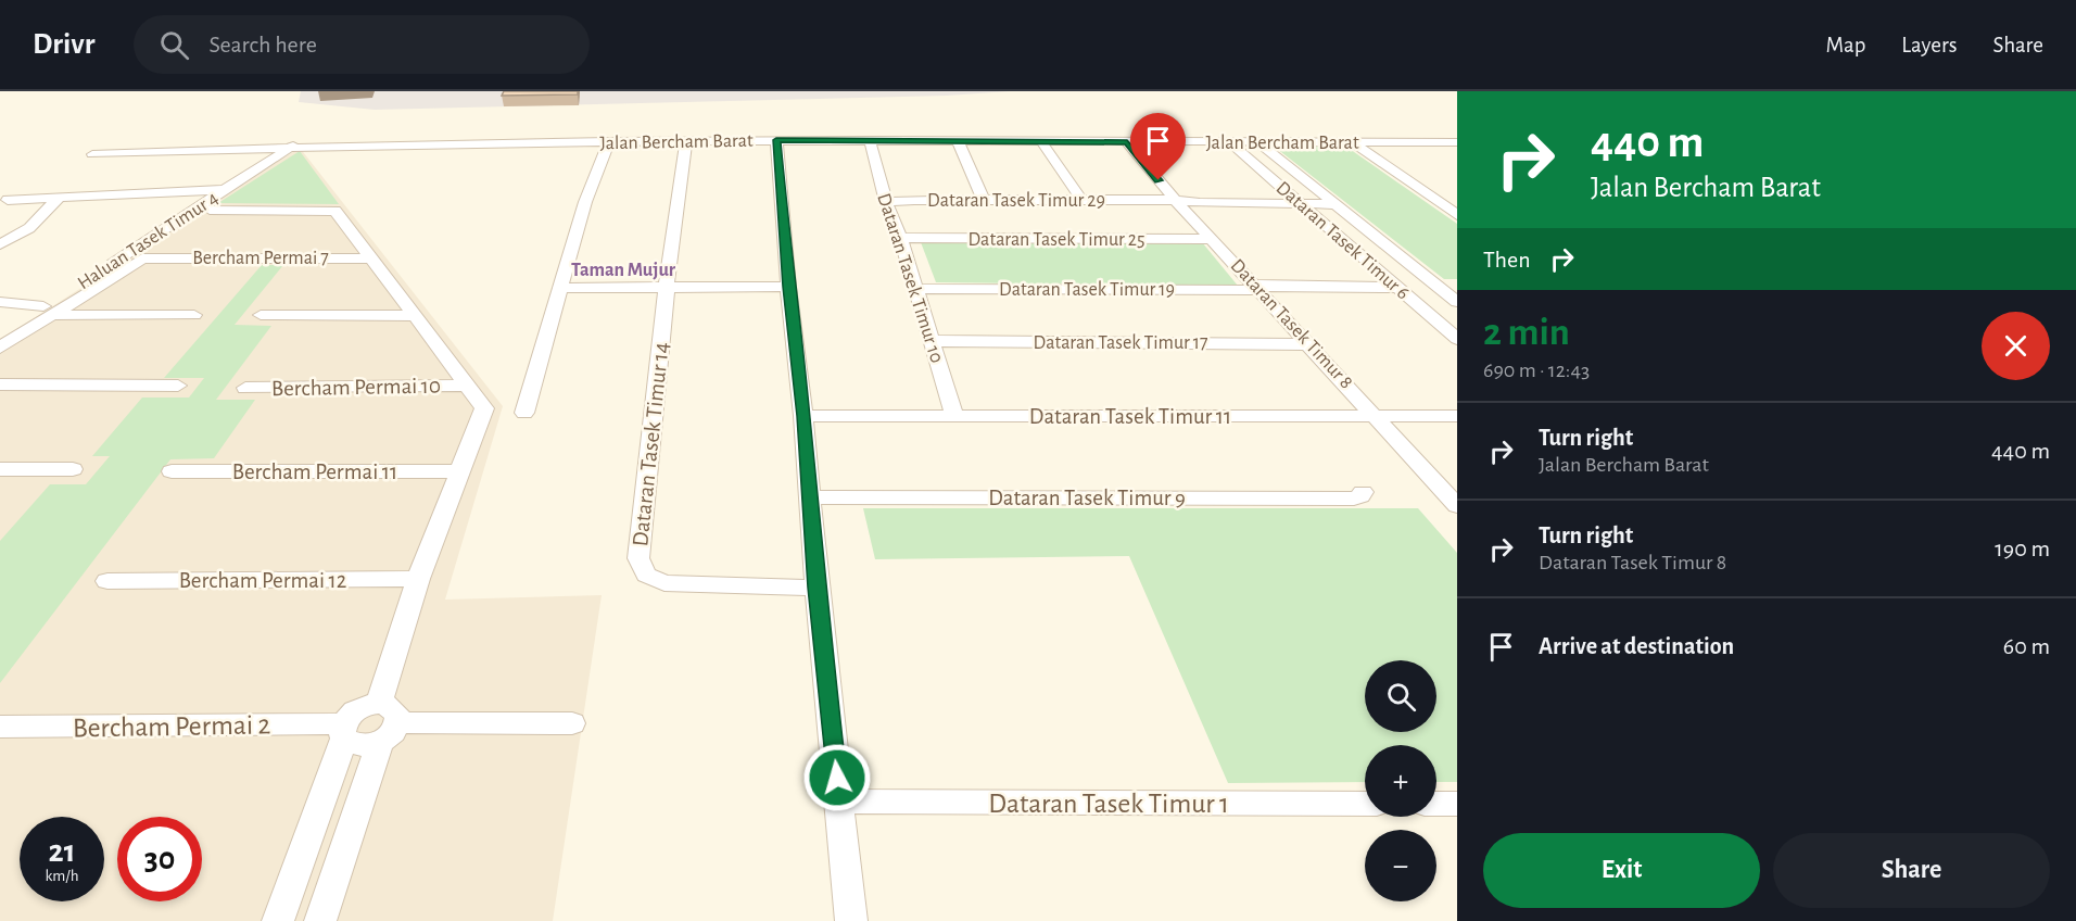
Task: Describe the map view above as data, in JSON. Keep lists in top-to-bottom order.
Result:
{
  "streets": {
    "street": [
      "Jalan Bercham Barat",
      "Dataran Tasek Timur 29",
      "Dataran Tasek Timur 25",
      "Haluan Tasek Timur 4",
      "Dataran Tasek Timur 6",
      "Bercham Permai 7",
      "Dataran Tasek Timur 10",
      "Dataran Tasek Timur 19",
      "Dataran Tasek Timur 8",
      "Dataran Tasek Timur 17",
      "Bercham Permai 10",
      "Dataran Tasek Timur 11",
      "Dataran Tasek Timur 14",
      "Bercham Permai 11",
      "Dataran Tasek Timur 9",
      "Bercham Permai 12",
      "Bercham Permai 2",
      "Dataran Tasek Timur 1"
    ]
  },
  "crossings": [
    ["Jalan Bercham Barat", "Haluan Tasek Timur 4"],
    ["Jalan Bercham Barat", "Dataran Tasek Timur 6"],
    ["Jalan Bercham Barat", "Dataran Tasek Timur 10"],
    ["Jalan Bercham Barat", "Dataran Tasek Timur 8"],
    ["Jalan Bercham Barat", "Dataran Tasek Timur 14"],
    ["Dataran Tasek Timur 29", "Dataran Tasek Timur 6"],
    ["Dataran Tasek Timur 29", "Dataran Tasek Timur 10"],
    ["Dataran Tasek Timur 29", "Dataran Tasek Timur 8"],
    ["Dataran Tasek Timur 25", "Dataran Tasek Timur 10"],
    ["Dataran Tasek Timur 25", "Dataran Tasek Timur 8"],
    ["Haluan Tasek Timur 4", "Bercham Permai 7"],
    ["Dataran Tasek Timur 6", "Dataran Tasek Timur 19"],
    ["Dataran Tasek Timur 10", "Dataran Tasek Timur 19"],
    ["Dataran Tasek Timur 10", "Dataran Tasek Timur 17"],
    ["Dataran Tasek Timur 10", "Dataran Tasek Timur 11"],
    ["Dataran Tasek Timur 19", "Dataran Tasek Timur 8"],
    ["Dataran Tasek Timur 8", "Dataran Tasek Timur 17"],
    ["Dataran Tasek Timur 8", "Dataran Tasek Timur 11"]
  ],
  "districts": ["Taman Mujur"],
  "page": {
    "header": "Drivr",
    "search": "Search here",
    "nav": ["Map", "Layers", "Share"],
    "turn": ["440 m", "Jalan Bercham Barat"],
    "then": "Then",
    "heading": ["2 min", "690 m · 12:43"],
    "list": [
      {
        "name": "Turn right",
        "note": "Jalan Bercham Barat",
        "value": "440 m"
      },
      {
        "name": "Turn right",
        "note": "Dataran Tasek Timur 8",
        "value": "190 m"
      },
      {
        "name": "Arrive at destination",
        "value": "60 m"
      }
    ],
    "map_buttons": ["+", "−"],
    "speed": "21 km/h",
    "limit": "30",
    "buttons": ["Exit", "Share"]
  }
}
